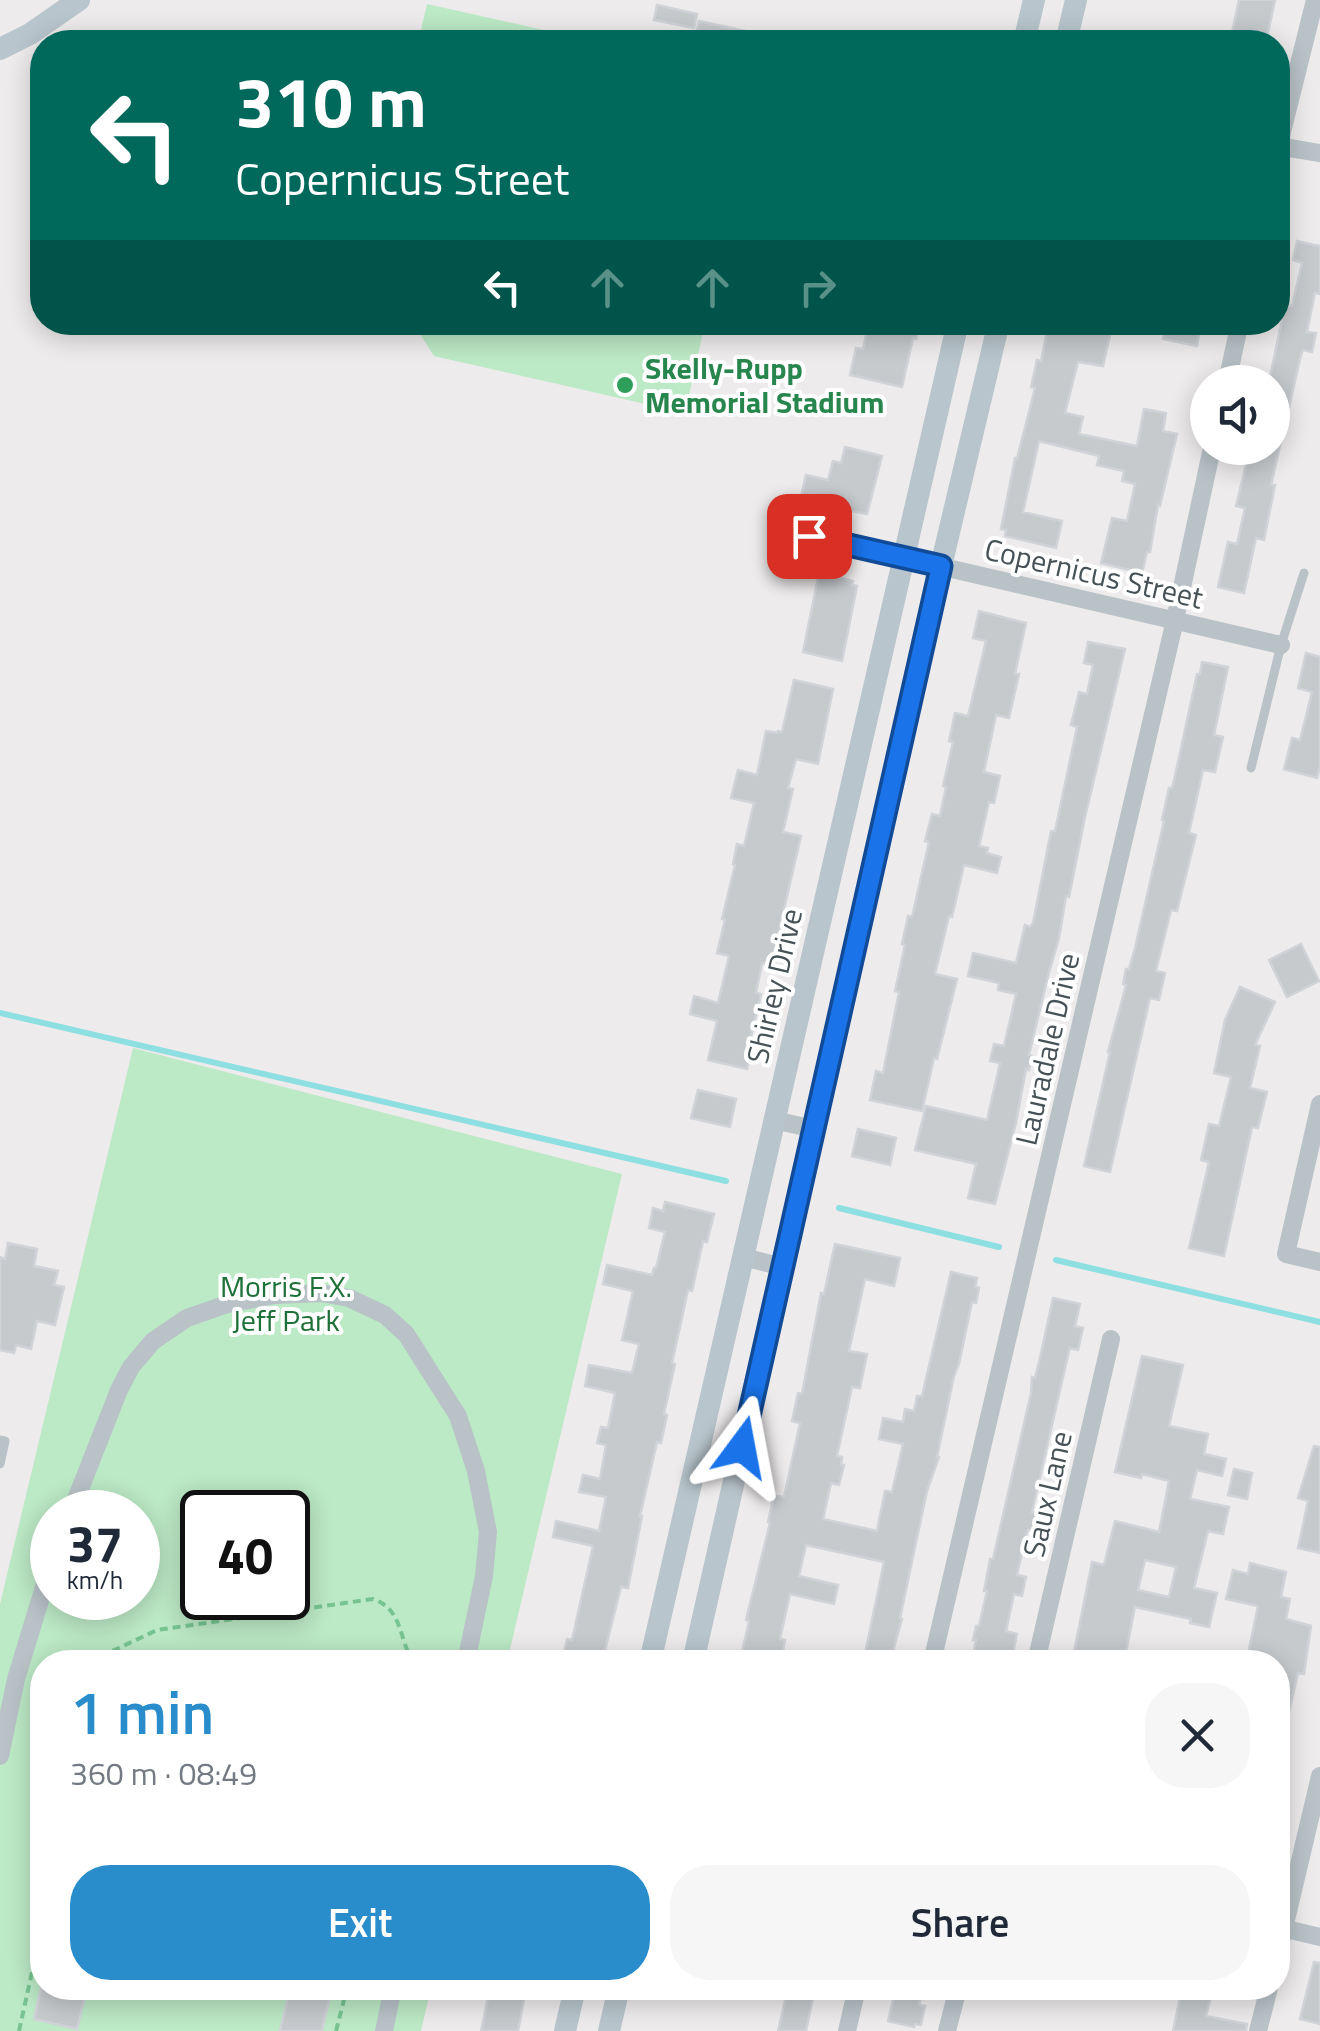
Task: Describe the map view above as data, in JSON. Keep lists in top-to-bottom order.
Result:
{
  "streets": {
    "street": [
      "Copernicus Street",
      "Shirley Drive",
      "Lauradale Drive",
      "Saux Lane"
    ]
  },
  "crossings": [
    ["Copernicus Street", "Shirley Drive"],
    ["Copernicus Street", "Lauradale Drive"]
  ],
  "parks": ["Morris F.X. Jeff Park"],
  "places": ["Skelly-Rupp Memorial Stadium"],
  "page": {
    "turn": ["310 m", "Copernicus Street"],
    "speed": "37 km/h",
    "limit": "40",
    "heading": ["1 min", "360 m · 08:49"],
    "buttons": ["Exit", "Share"]
  }
}
